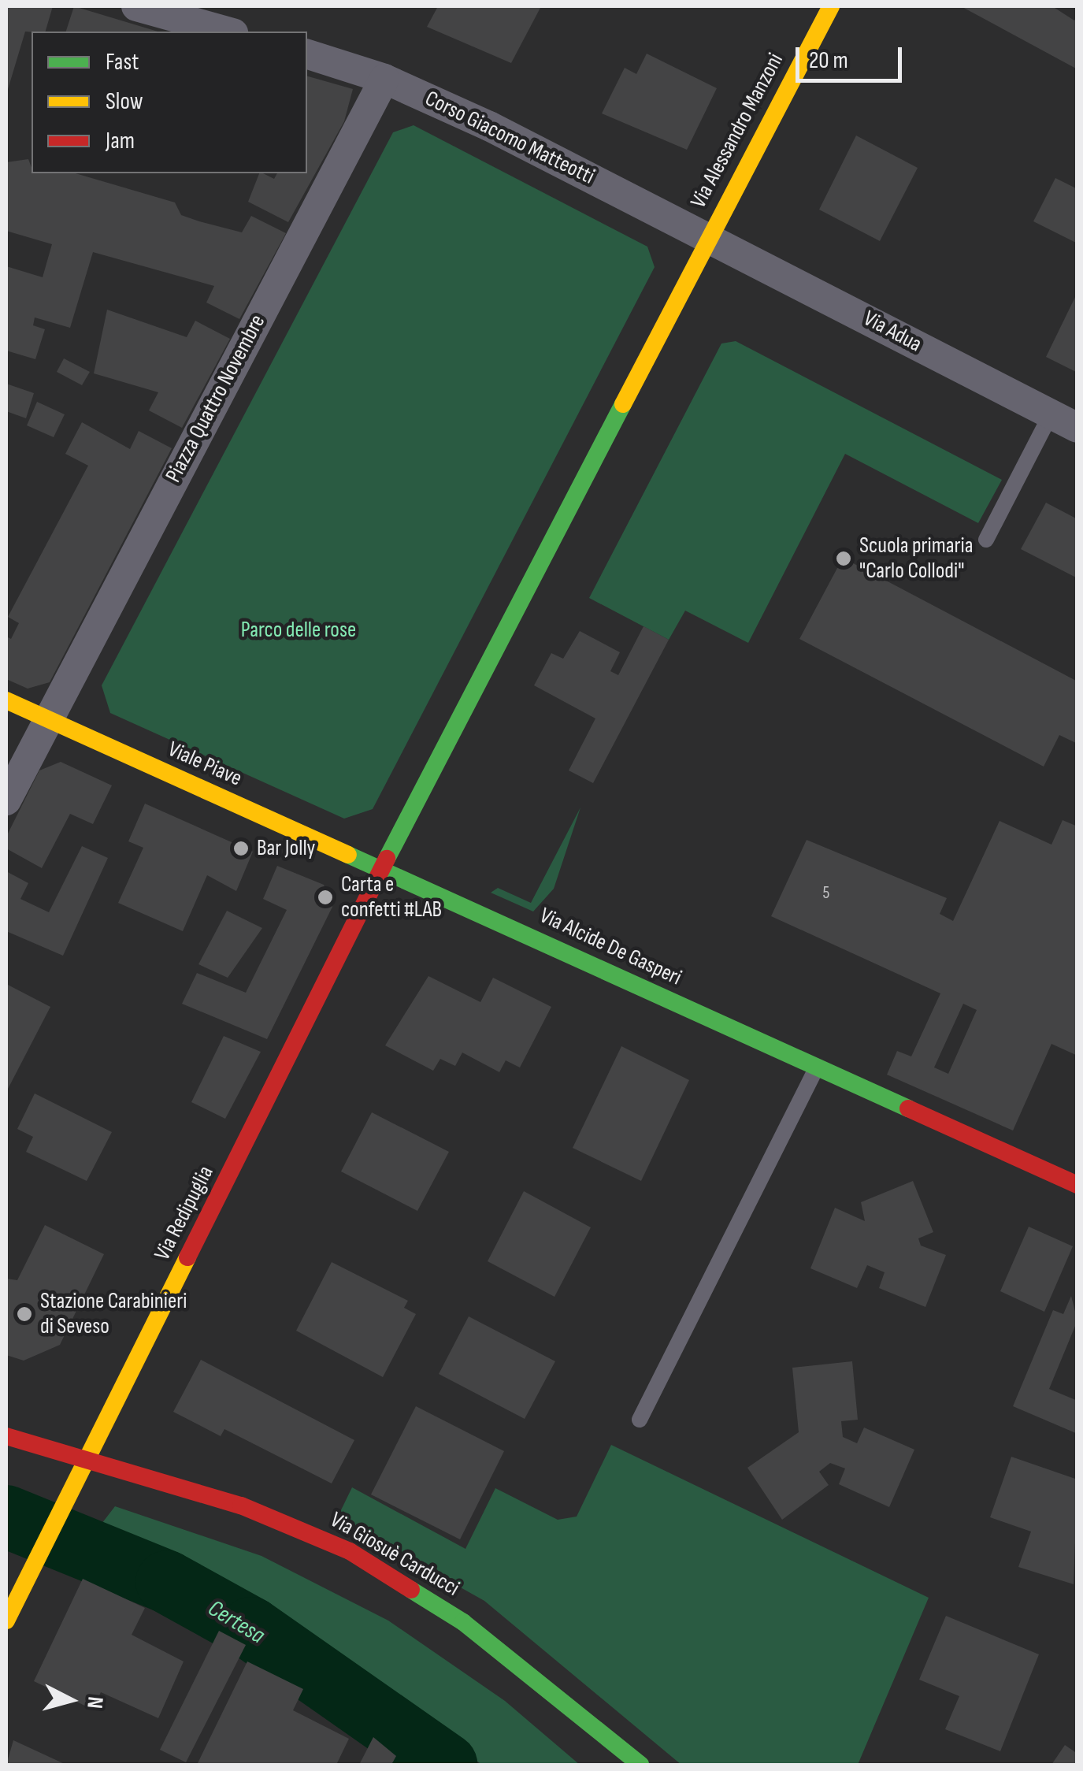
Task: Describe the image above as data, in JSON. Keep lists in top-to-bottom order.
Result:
{
  "streets": {
    "street": [
      "Via Alessandro Manzoni",
      "Corso Giacomo Matteotti",
      "Via Adua",
      "Piazza Quattro Novembre",
      "Viale Piave",
      "Via Alcide De Gasperi",
      "Via Redipuglia",
      "Via Giosuè Carducci"
    ]
  },
  "crossings": [
    ["Via Alessandro Manzoni", "Corso Giacomo Matteotti"],
    ["Via Alessandro Manzoni", "Via Adua"],
    ["Corso Giacomo Matteotti", "Via Adua"],
    ["Corso Giacomo Matteotti", "Piazza Quattro Novembre"],
    ["Piazza Quattro Novembre", "Viale Piave"],
    ["Viale Piave", "Via Alcide De Gasperi"],
    ["Viale Piave", "Via Redipuglia"],
    ["Via Alcide De Gasperi", "Via Redipuglia"],
    ["Via Redipuglia", "Via Giosuè Carducci"]
  ],
  "water": ["Certesa"],
  "parks": ["Parco delle rose"],
  "places": [
    "Scuola primaria \"Carlo Collodi\"",
    "Bar Jolly",
    "Carta e confetti #LAB",
    "Stazione Carabinieri di Seveso"
  ],
  "house_numbers": ["5"],
  "legend": ["Fast", "Slow", "Jam"],
  "scale_bar": "20 m",
  "north": "right"
}
